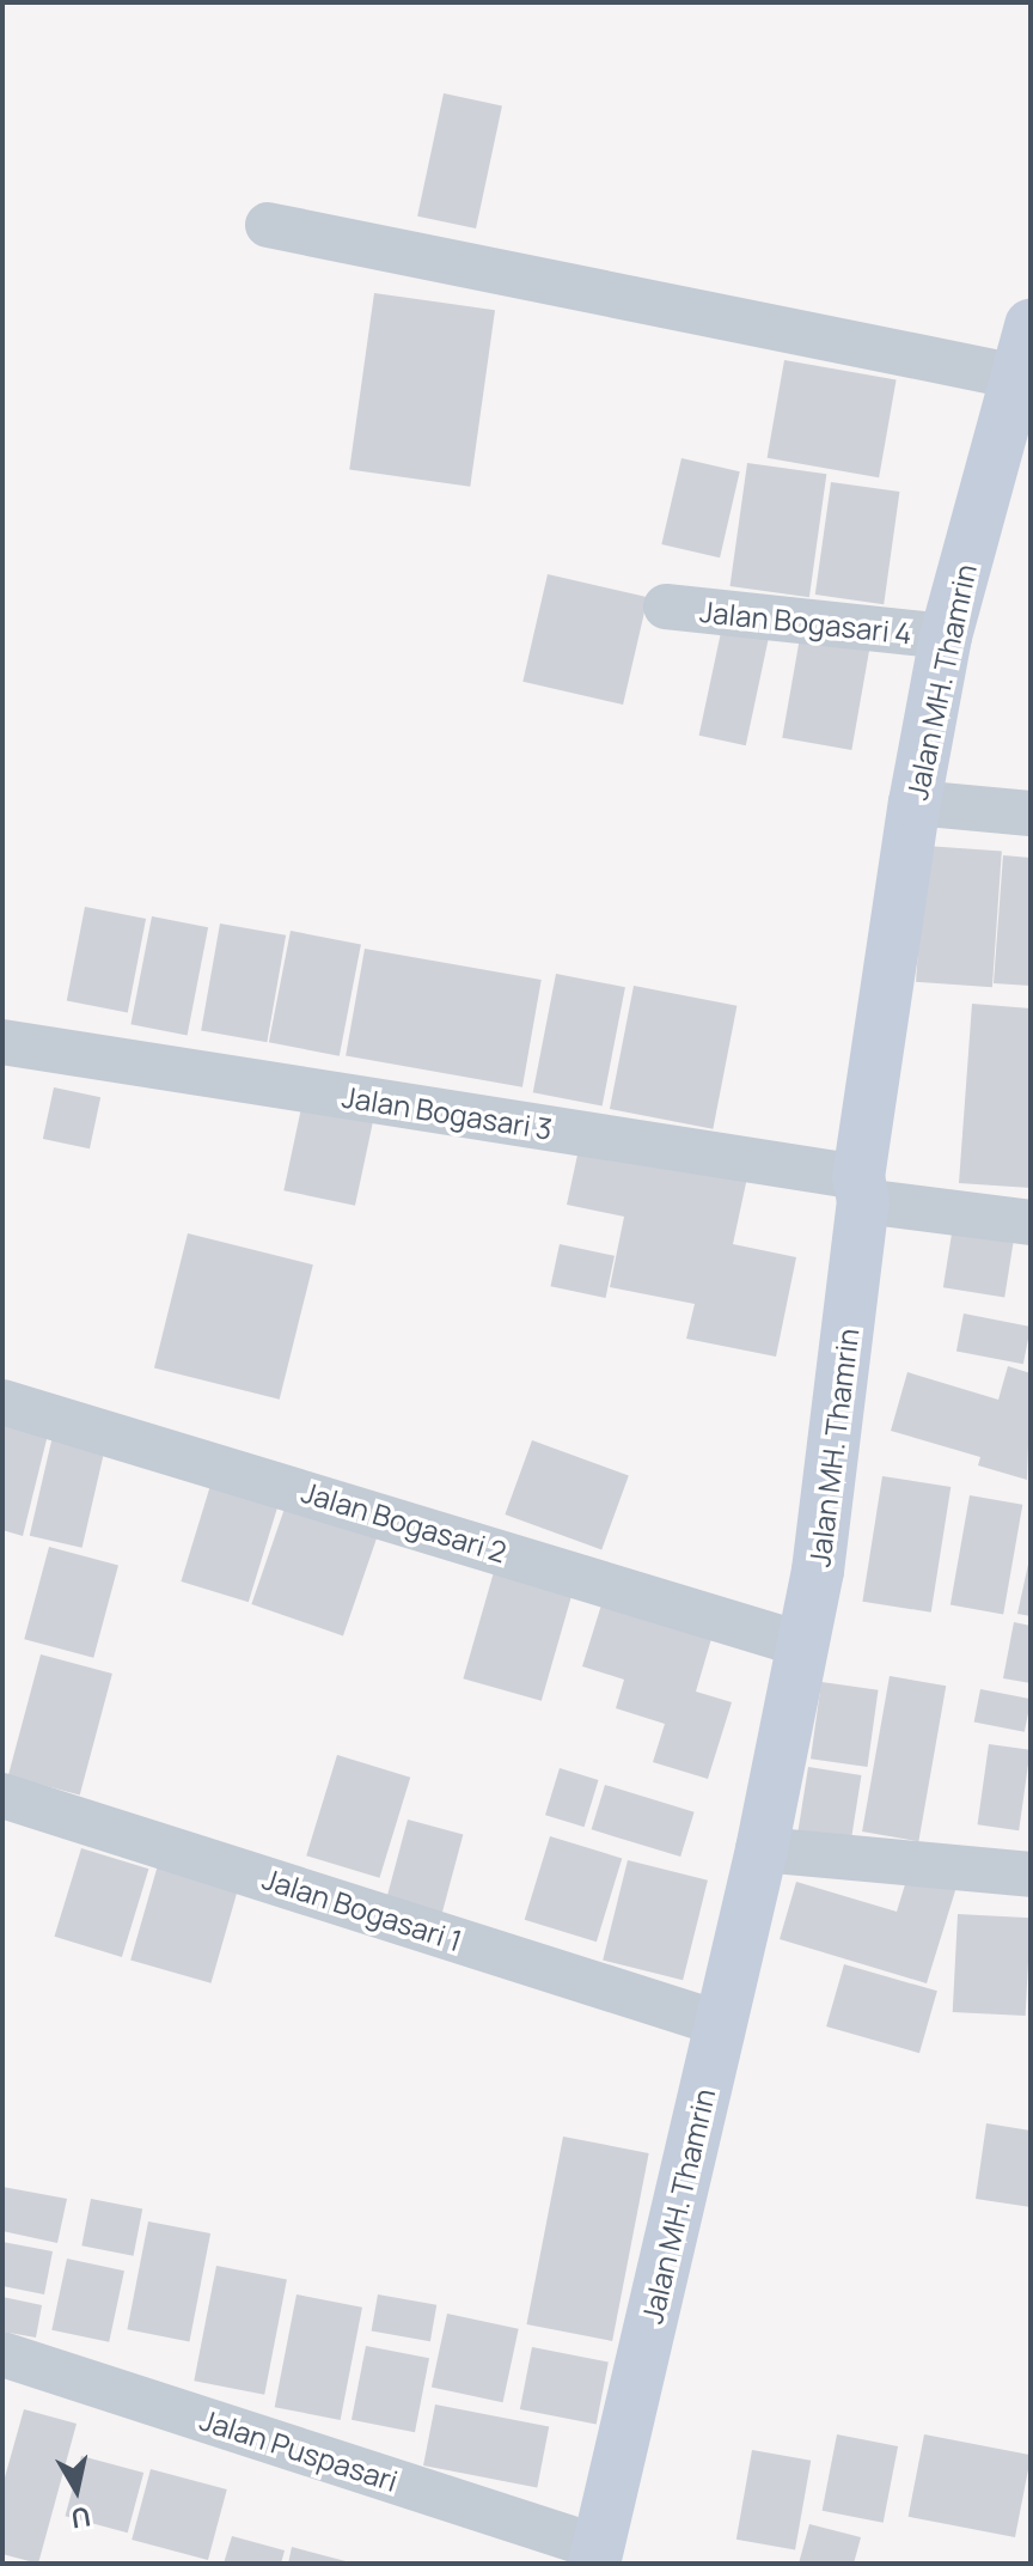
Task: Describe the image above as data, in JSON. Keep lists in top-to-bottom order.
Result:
{
  "streets": {
    "main road": ["Jalan MH. Thamrin"],
    "street": [
      "Jalan Bogasari 4",
      "Jalan Bogasari 3",
      "Jalan Bogasari 2",
      "Jalan Bogasari 1",
      "Jalan Puspasari"
    ]
  },
  "crossings": [
    ["Jalan Bogasari 4", "Jalan MH. Thamrin"],
    ["Jalan MH. Thamrin", "Jalan Bogasari 3"],
    ["Jalan MH. Thamrin", "Jalan Bogasari 2"],
    ["Jalan MH. Thamrin", "Jalan Bogasari 1"],
    ["Jalan MH. Thamrin", "Jalan Puspasari"]
  ],
  "north": "bottom"
}
